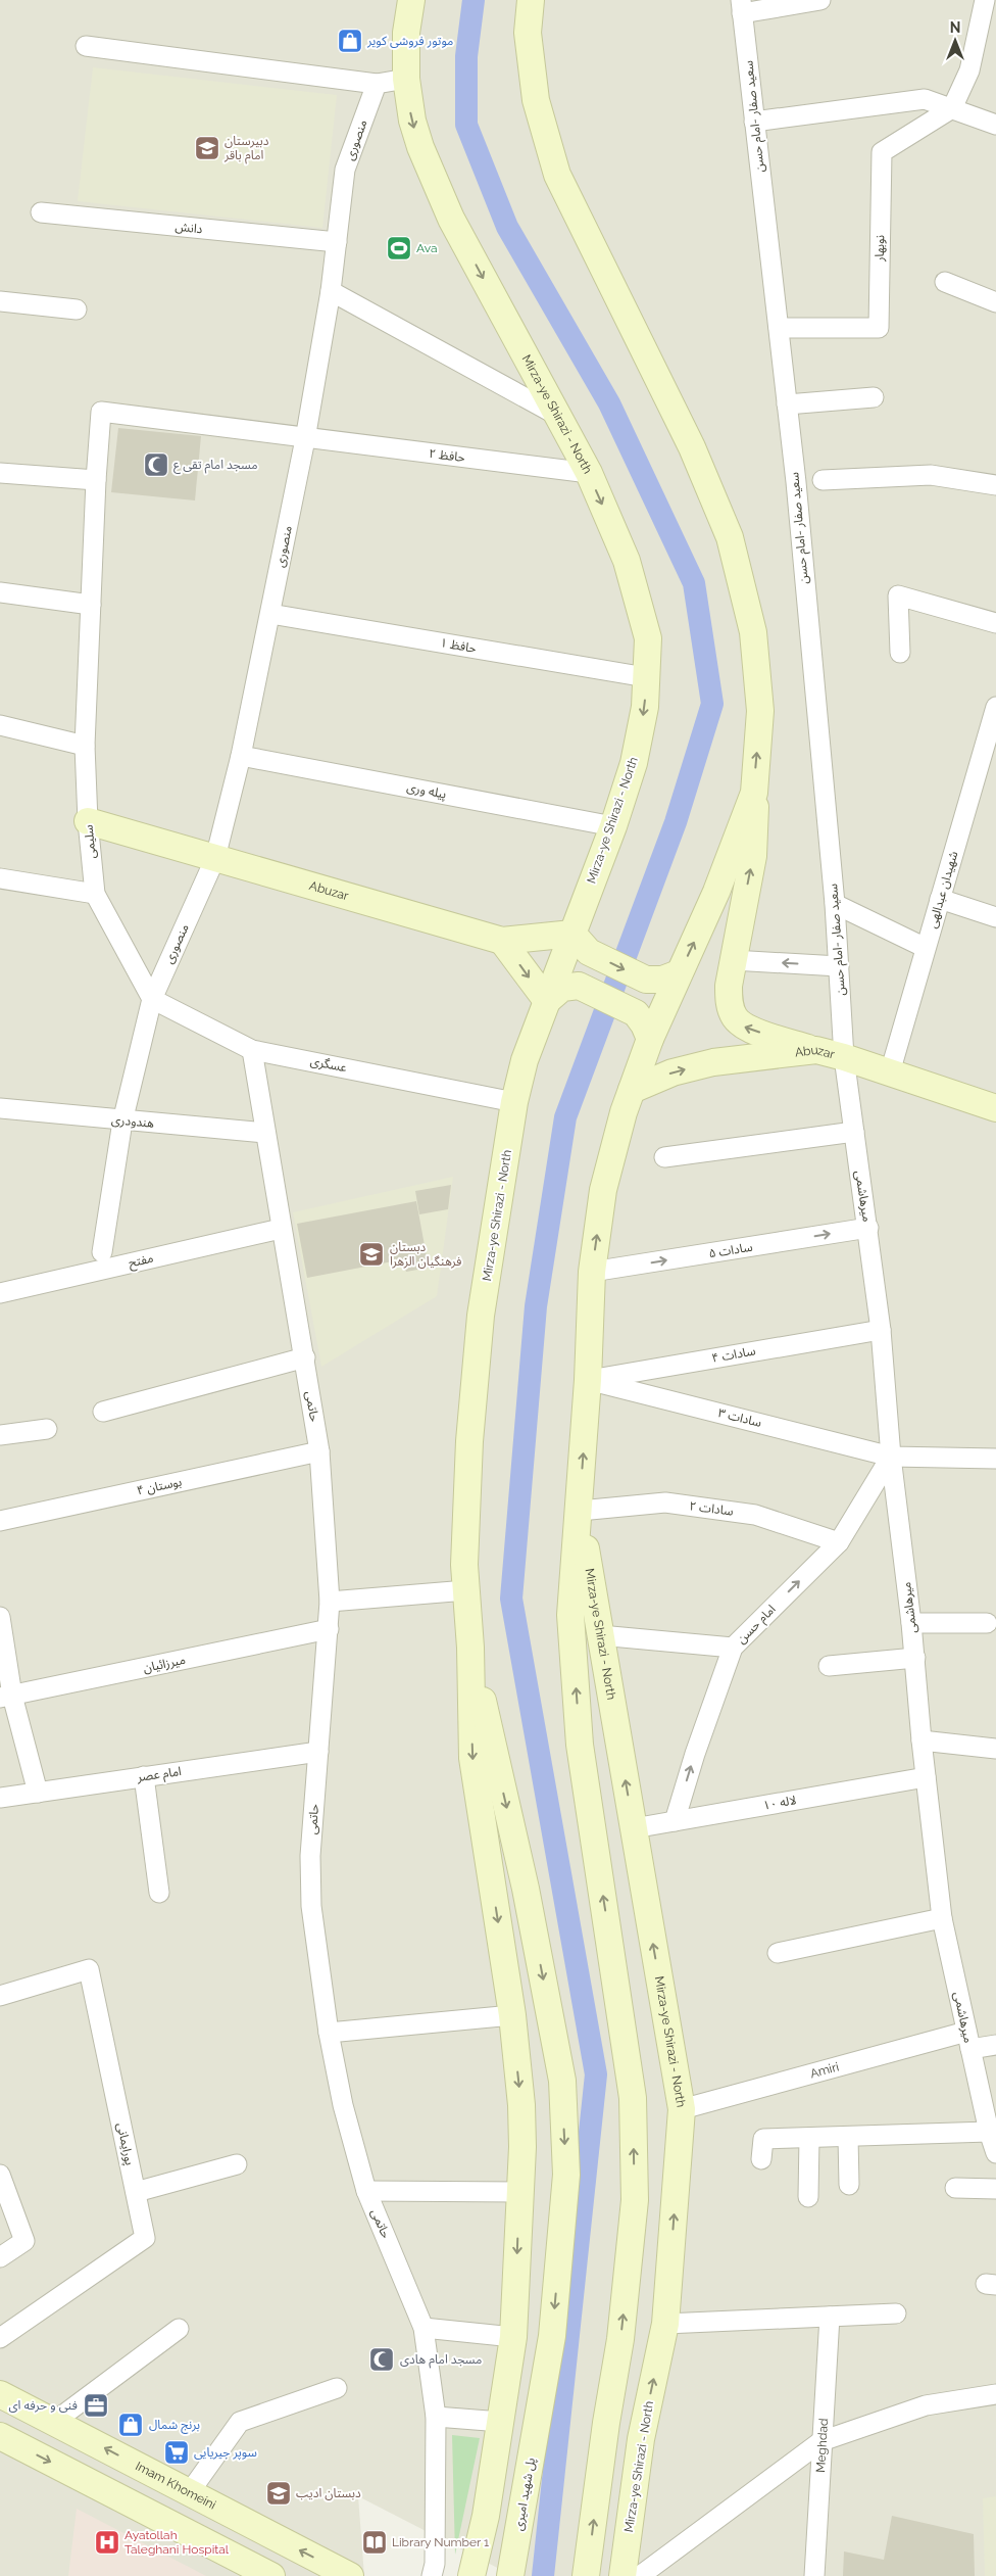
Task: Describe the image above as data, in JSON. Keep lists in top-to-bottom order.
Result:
{
  "streets": {
    "main road": [
      "Mirza-ye Shirazi - North",
      "Abuzar",
      "Imam Khomeini",
      "پل شهید امیری"
    ],
    "street": [
      "سعید صفار -امام حسن",
      "منصوری",
      "دانش",
      "نوبهار",
      "حافظ ۲",
      "حافظ ۱",
      "پیله وری",
      "سلیمی",
      "شهیدان عبدالهی",
      "عسگری",
      "هندودری",
      "میرهاشمی",
      "سادات ۵",
      "مفتح",
      "سادات ۴",
      "حاتمی",
      "سادات ۳",
      "بوستان ۴",
      "سادات ۲",
      "امام حسن",
      "میرزائیان",
      "امام عصر",
      "لاله ۱۰",
      "Amiri",
      "پورایمانی",
      "Meghdad"
    ]
  },
  "crossings": [
    ["سعید صفار -امام حسن", "نوبهار"],
    ["سعید صفار -امام حسن", "Abuzar"],
    ["سعید صفار -امام حسن", "میرهاشمی"],
    ["منصوری", "دانش"],
    ["منصوری", "حافظ ۲"],
    ["منصوری", "حافظ ۱"],
    ["منصوری", "پیله وری"],
    ["منصوری", "سلیمی"],
    ["منصوری", "Abuzar"],
    ["منصوری", "عسگری"],
    ["Mirza-ye Shirazi - North", "حافظ ۲"],
    ["Mirza-ye Shirazi - North", "حافظ ۱"],
    ["Mirza-ye Shirazi - North", "پیله وری"],
    ["Mirza-ye Shirazi - North", "Abuzar"],
    ["Mirza-ye Shirazi - North", "عسگری"],
    ["Mirza-ye Shirazi - North", "سادات ۵"],
    ["Mirza-ye Shirazi - North", "سادات ۴"],
    ["Mirza-ye Shirazi - North", "سادات ۳"],
    ["Mirza-ye Shirazi - North", "سادات ۲"],
    ["Mirza-ye Shirazi - North", "لاله ۱۰"],
    ["Mirza-ye Shirazi - North", "Amiri"],
    ["Mirza-ye Shirazi - North", "پل شهید امیری"],
    ["حافظ ۲", "سلیمی"],
    ["سلیمی", "Abuzar"],
    ["سلیمی", "عسگری"],
    ["شهیدان عبدالهی", "Abuzar"],
    ["Abuzar", "میرهاشمی"],
    ["عسگری", "حاتمی"],
    ["هندودری", "حاتمی"],
    ["میرهاشمی", "سادات ۵"],
    ["میرهاشمی", "سادات ۴"],
    ["میرهاشمی", "سادات ۳"],
    ["میرهاشمی", "امام حسن"],
    ["میرهاشمی", "لاله ۱۰"],
    ["میرهاشمی", "Amiri"],
    ["مفتح", "حاتمی"],
    ["سادات ۴", "سادات ۳"],
    ["حاتمی", "بوستان ۴"],
    ["حاتمی", "میرزائیان"],
    ["حاتمی", "امام عصر"],
    ["سادات ۳", "امام حسن"],
    ["سادات ۲", "امام حسن"],
    ["امام حسن", "لاله ۱۰"]
  ],
  "one_way": ["امام حسن"],
  "places": {
    "shop": ["موتور فروشی کویر", "برنج شمال"],
    "school or university": ["دبیرستان امام باقر", "دبستان فرهنگیان الزهرا", "دبستان ادیب"],
    "sports": ["Ava"],
    "mosque": ["مسجد امام تقی ع", "مسجد امام هادی"],
    "office": ["فنی و حرفه ای"],
    "supermarket": ["سوپر جیریایی"],
    "hospital": ["Ayatollah Taleghani Hospital"],
    "library": ["Library Number 1"]
  },
  "north": "top"
}
